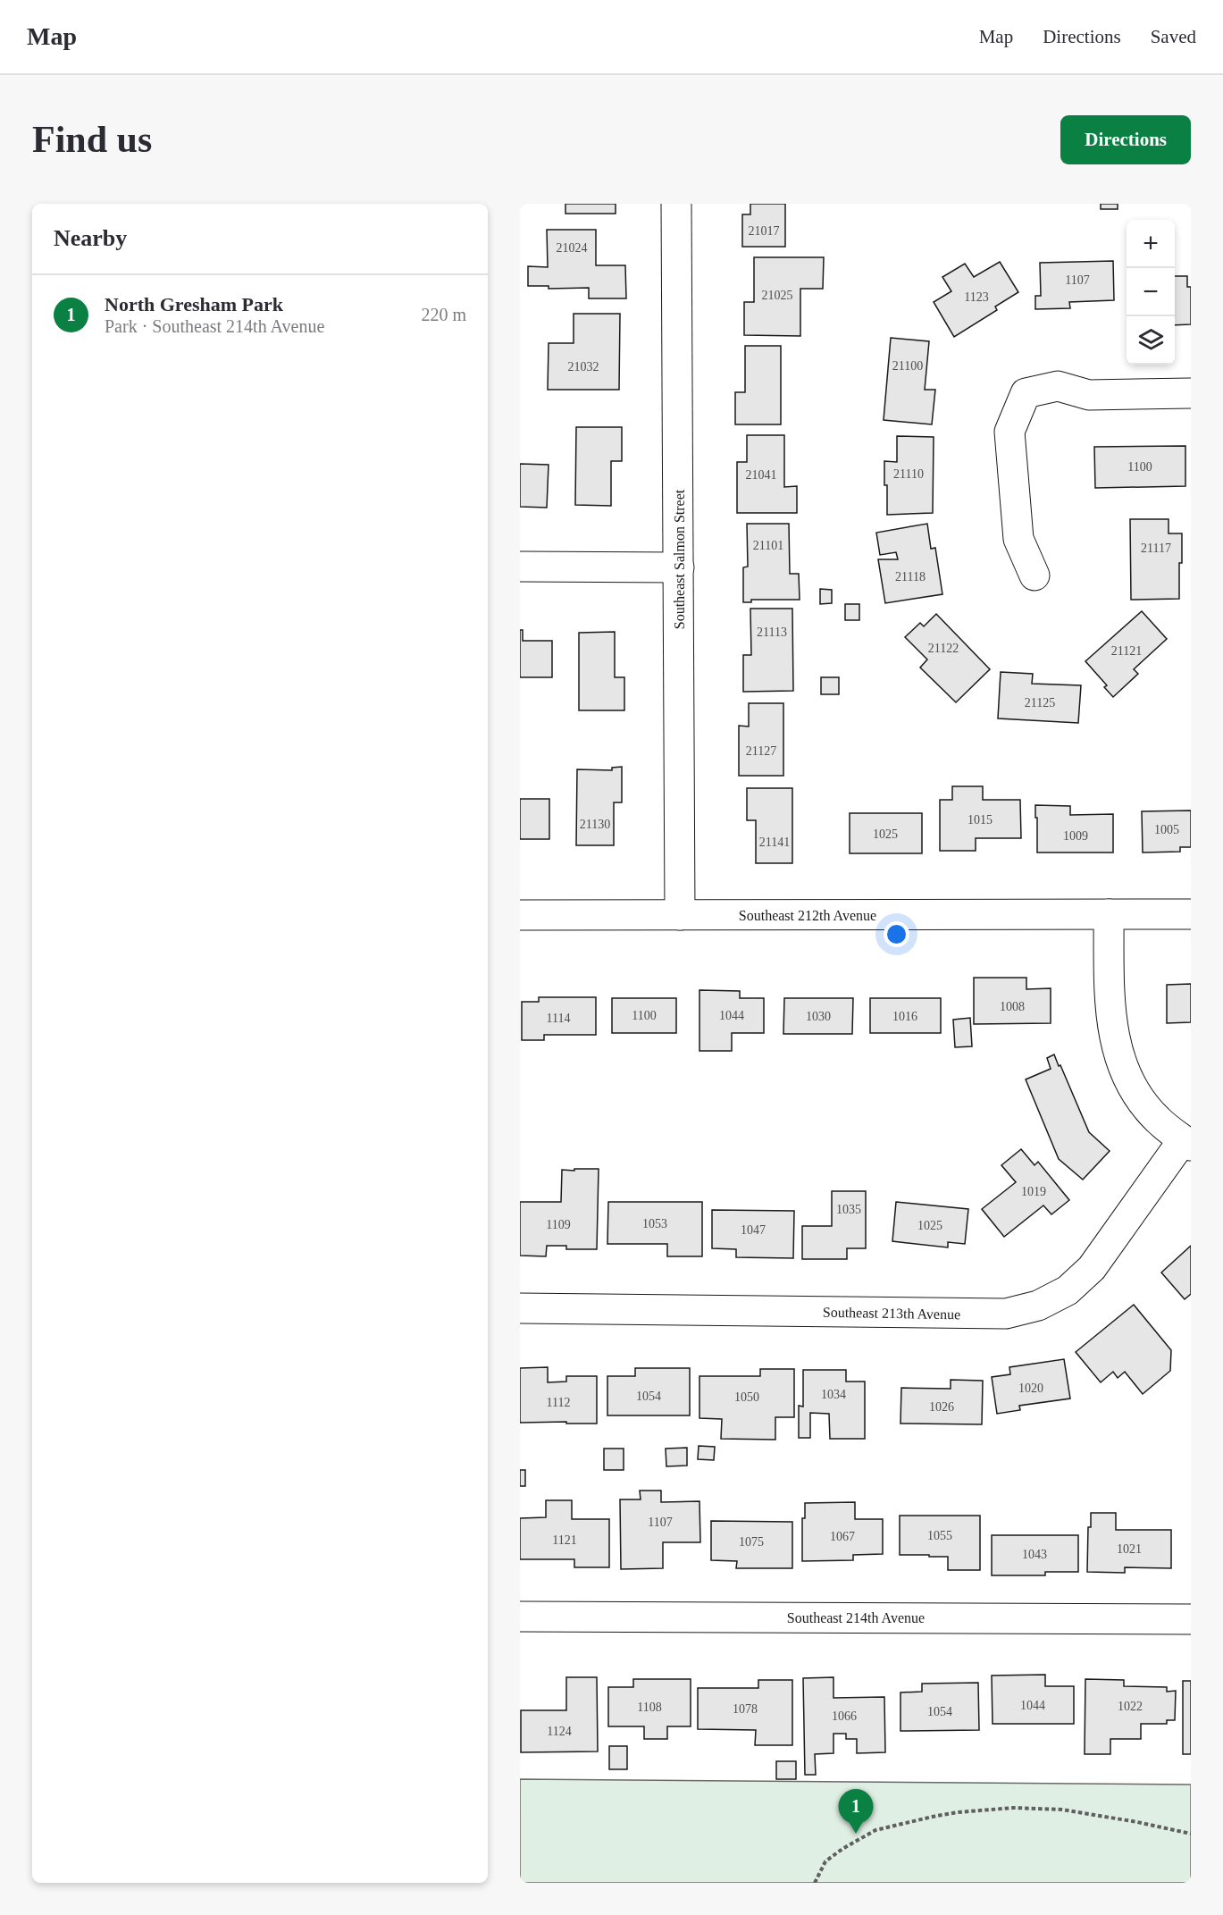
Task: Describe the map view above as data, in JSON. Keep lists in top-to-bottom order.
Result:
{
  "streets": {
    "street": [
      "Southeast Salmon Street",
      "Southeast 212th Avenue",
      "Southeast 213th Avenue",
      "Southeast 214th Avenue"
    ]
  },
  "crossings": [
    ["Southeast Salmon Street", "Southeast 212th Avenue"]
  ],
  "house_numbers": [
    "21017",
    "21024",
    "1107",
    "21025",
    "1123",
    "21100",
    "21032",
    "1100",
    "21110",
    "21041",
    "21101",
    "21117",
    "21118",
    "21113",
    "21122",
    "21121",
    "21125",
    "21127",
    "1015",
    "21130",
    "1005",
    "1025",
    "1009",
    "21141",
    "1008",
    "1100",
    "1044",
    "1030",
    "1016",
    "1114",
    "1019",
    "1035",
    "1053",
    "1109",
    "1025",
    "1047",
    "1020",
    "1034",
    "1054",
    "1050",
    "1112",
    "1026",
    "1107",
    "1055",
    "1067",
    "1121",
    "1075",
    "1021",
    "1043",
    "1044",
    "1022",
    "1108",
    "1078",
    "1054",
    "1066",
    "1124"
  ],
  "page": {
    "header": "Map",
    "nav": ["Map", "Directions", "Saved"],
    "buttons": "Directions",
    "title": "Find us",
    "heading": "Nearby",
    "map_buttons": ["+", "−"],
    "list": [
      {
        "mark": "1",
        "name": "North Gresham Park",
        "note": "Park · Southeast 214th Avenue",
        "value": "220 m"
      }
    ],
    "pins": "1"
  }
}
